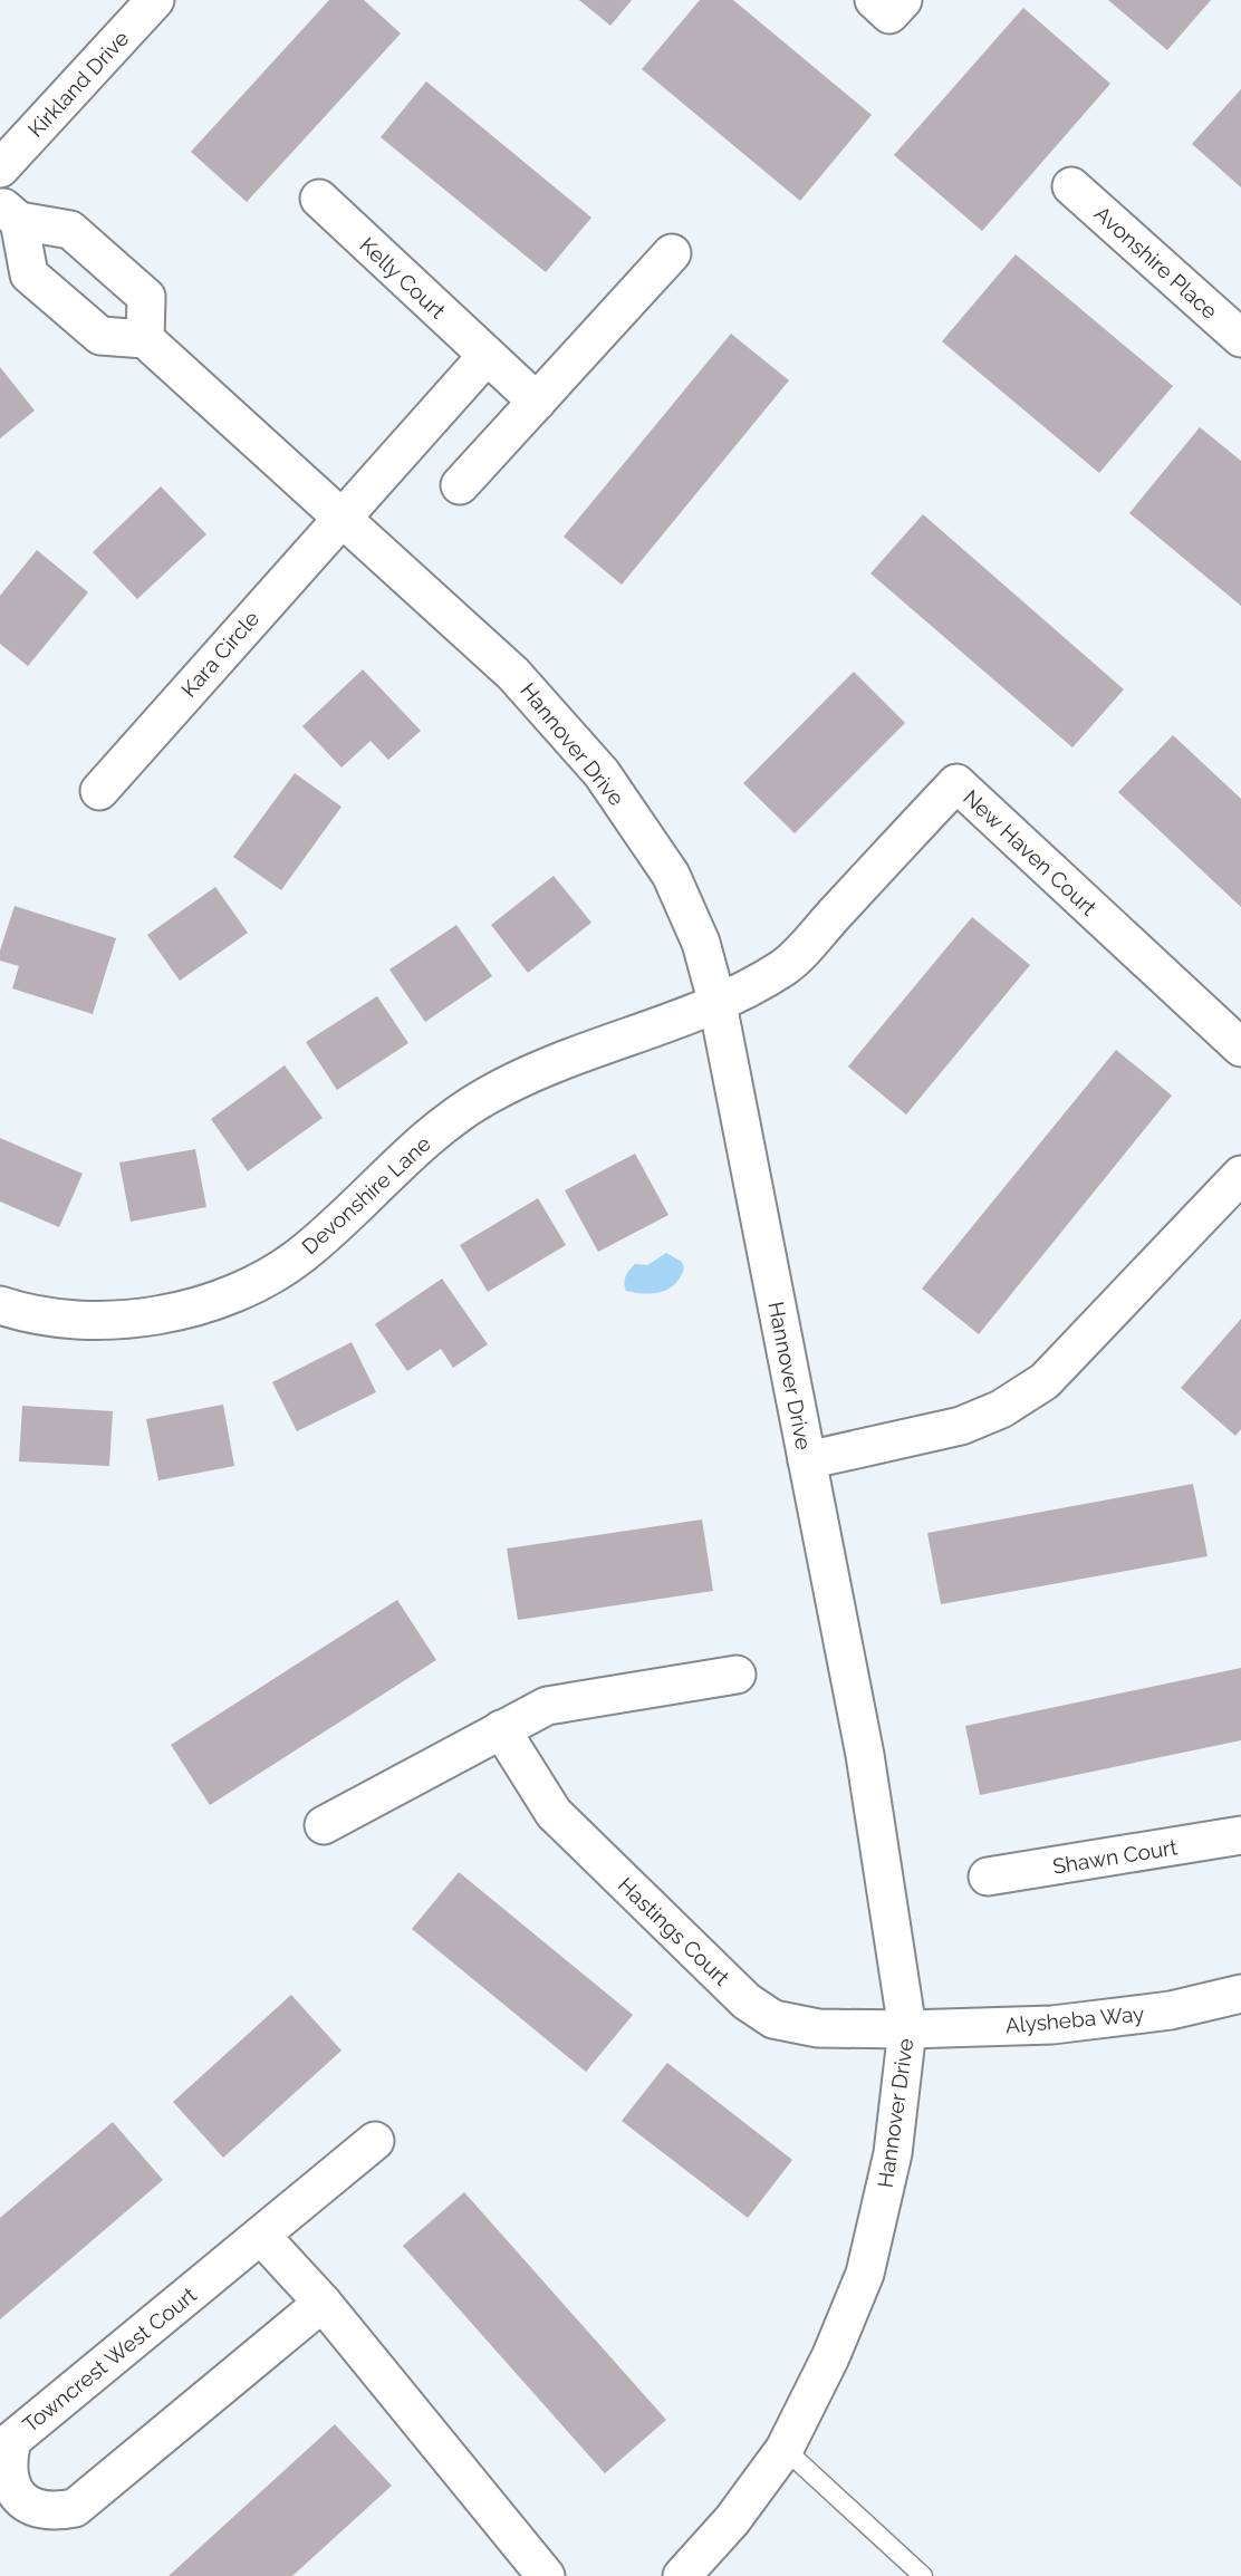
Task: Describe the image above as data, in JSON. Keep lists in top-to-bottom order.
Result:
{
  "streets": {
    "street": [
      "Kirkland Drive",
      "Avonshire Place",
      "Kelly Court",
      "Kara Circle",
      "Hannover Drive",
      "New Haven Court",
      "Devonshire Lane",
      "Shawn Court",
      "Hastings Court",
      "Alysheba Way",
      "Towncrest West Court"
    ]
  },
  "crossings": [
    ["Kara Circle", "Hannover Drive"],
    ["Hannover Drive", "New Haven Court"],
    ["Hannover Drive", "Devonshire Lane"],
    ["Hannover Drive", "Hastings Court"],
    ["Hannover Drive", "Alysheba Way"],
    ["New Haven Court", "Devonshire Lane"],
    ["Hastings Court", "Alysheba Way"]
  ]
}
